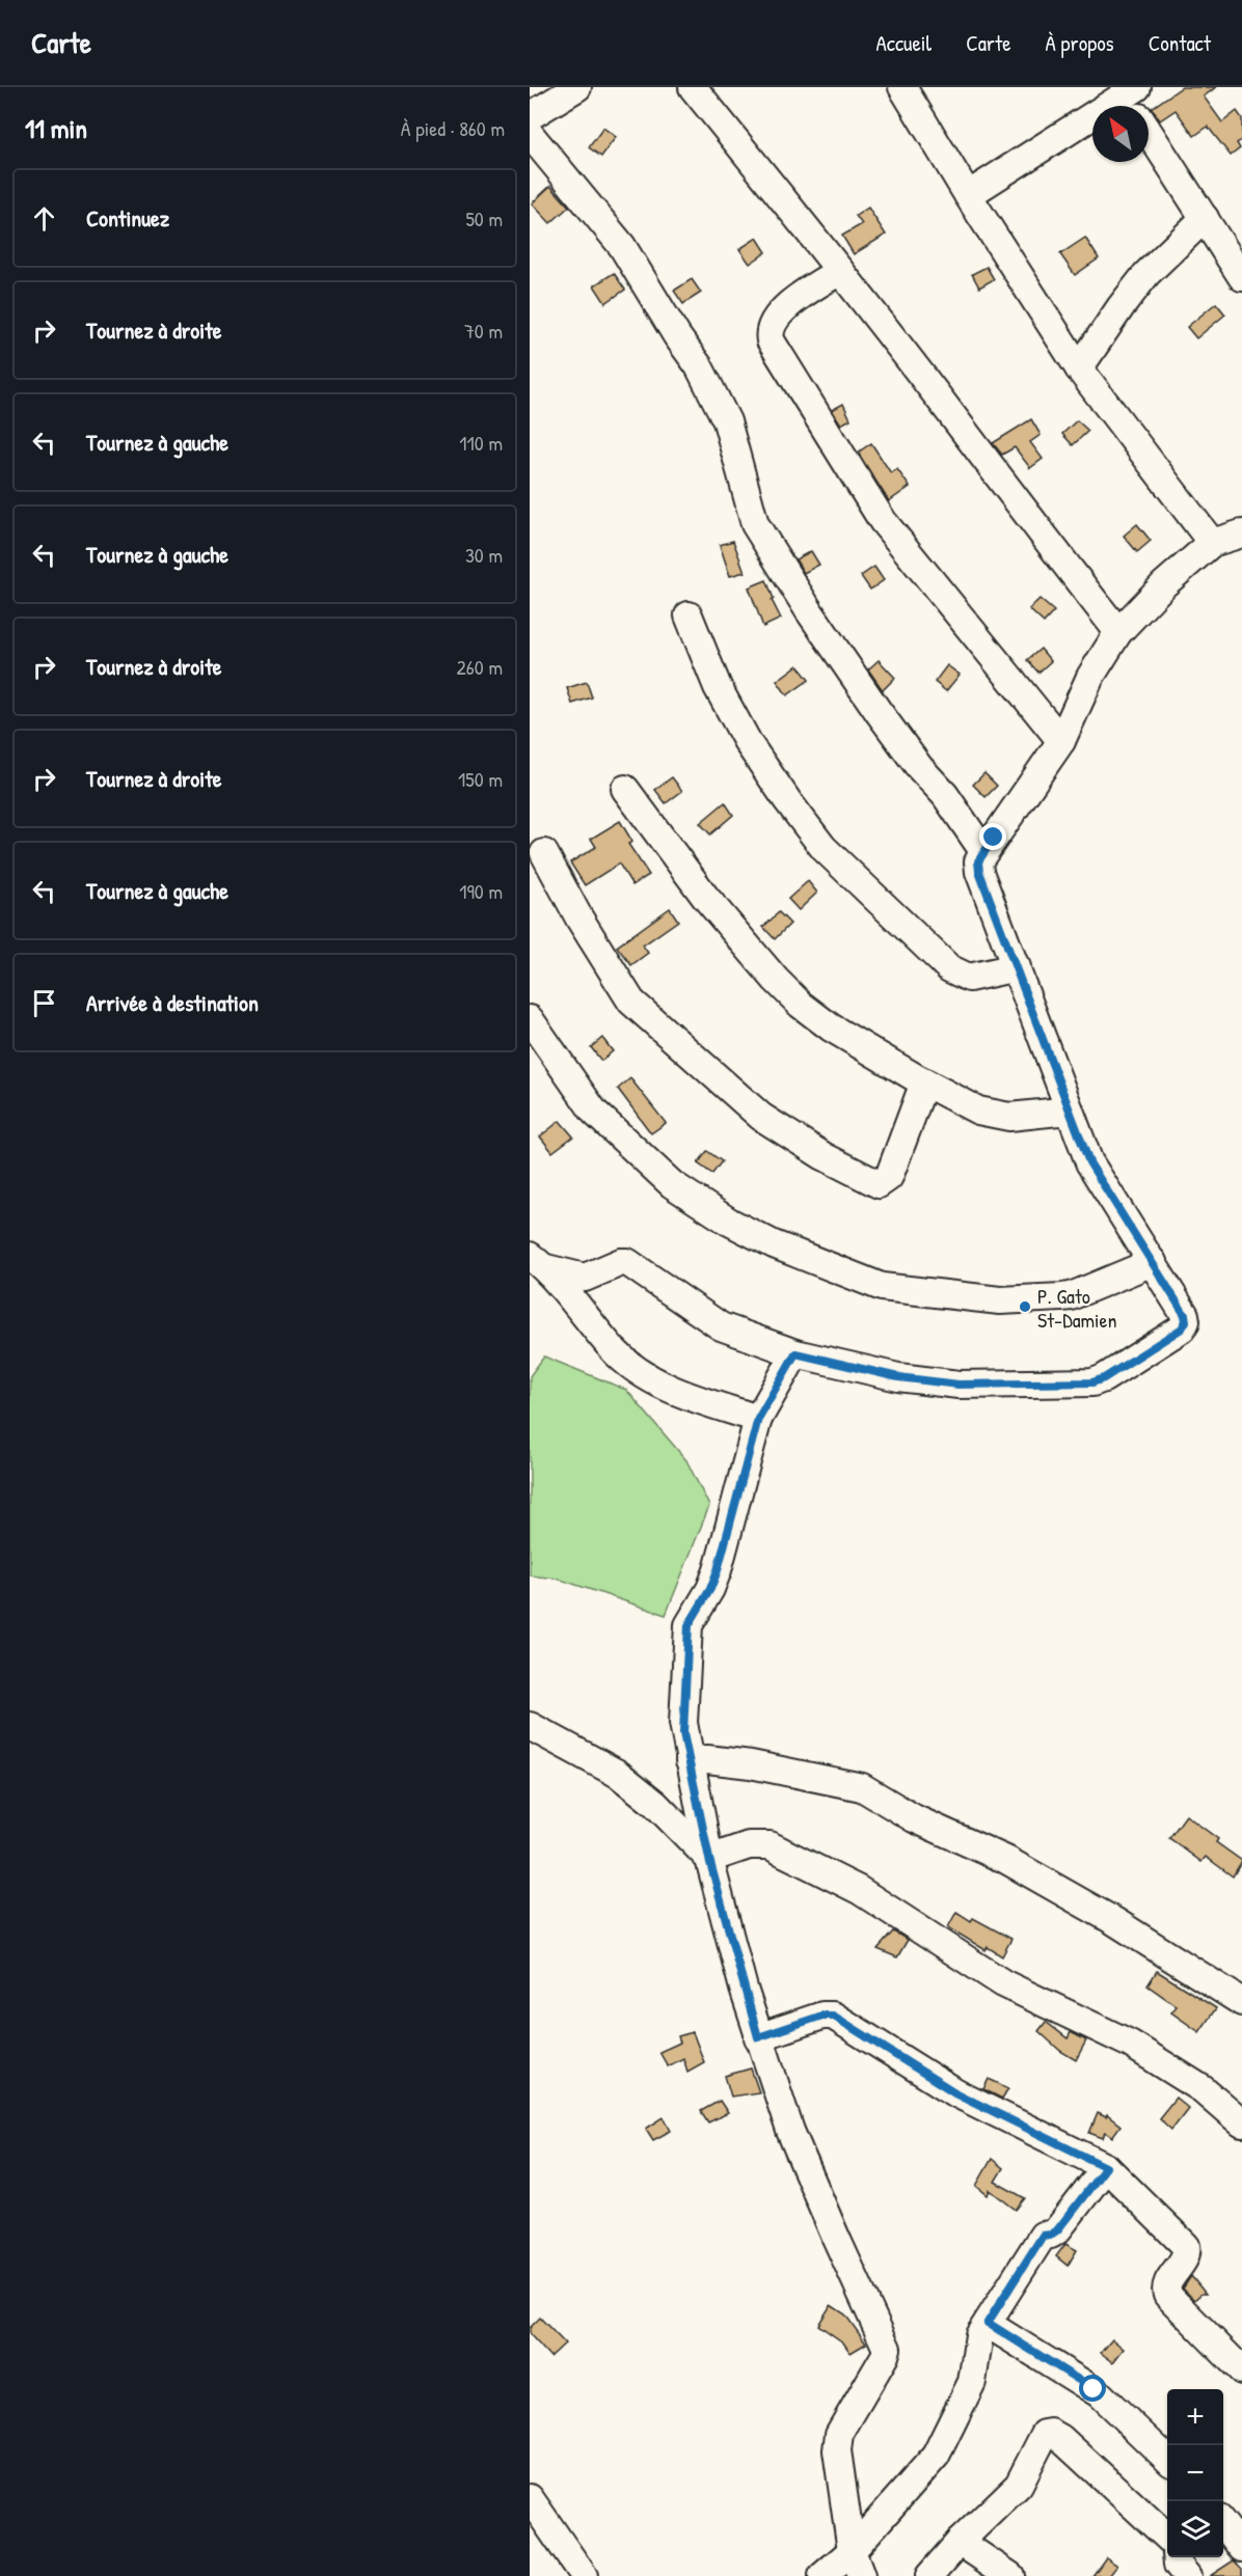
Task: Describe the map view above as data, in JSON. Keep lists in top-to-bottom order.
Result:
{
  "places": ["P. Gato St-Damien"],
  "north": "top left",
  "page": {
    "header": "Carte",
    "nav": [
      "Accueil",
      "Carte",
      "À propos",
      "Contact"
    ],
    "heading": ["11 min", "À pied · 860 m"],
    "list": [
      ["Continuez", "50 m"],
      ["Tournez à droite", "70 m"],
      ["Tournez à gauche", "110 m"],
      ["Tournez à gauche", "30 m"],
      ["Tournez à droite", "260 m"],
      ["Tournez à droite", "150 m"],
      ["Tournez à gauche", "190 m"],
      "Arrivée à destination"
    ],
    "map_buttons": ["+", "−"]
  }
}
